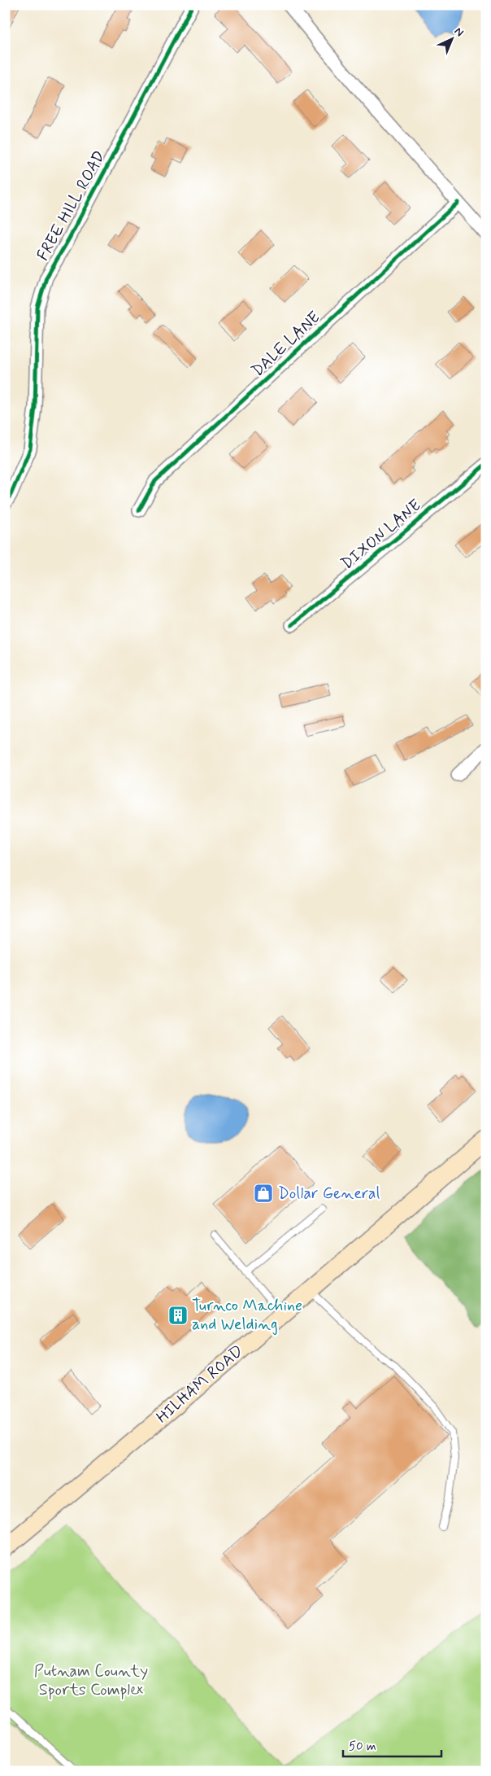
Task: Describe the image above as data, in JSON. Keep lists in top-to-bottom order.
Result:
{
  "streets": {
    "main road": ["HILHAM ROAD"],
    "street": ["FREE HILL ROAD", "DALE LANE", "DIXON LANE"]
  },
  "parks": ["Putnam County Sports Complex"],
  "places": {
    "shop": ["Dollar General"],
    "building": ["Turnco Machine and Welding"]
  },
  "scale_bar": "50 m",
  "north": "top right"
}
